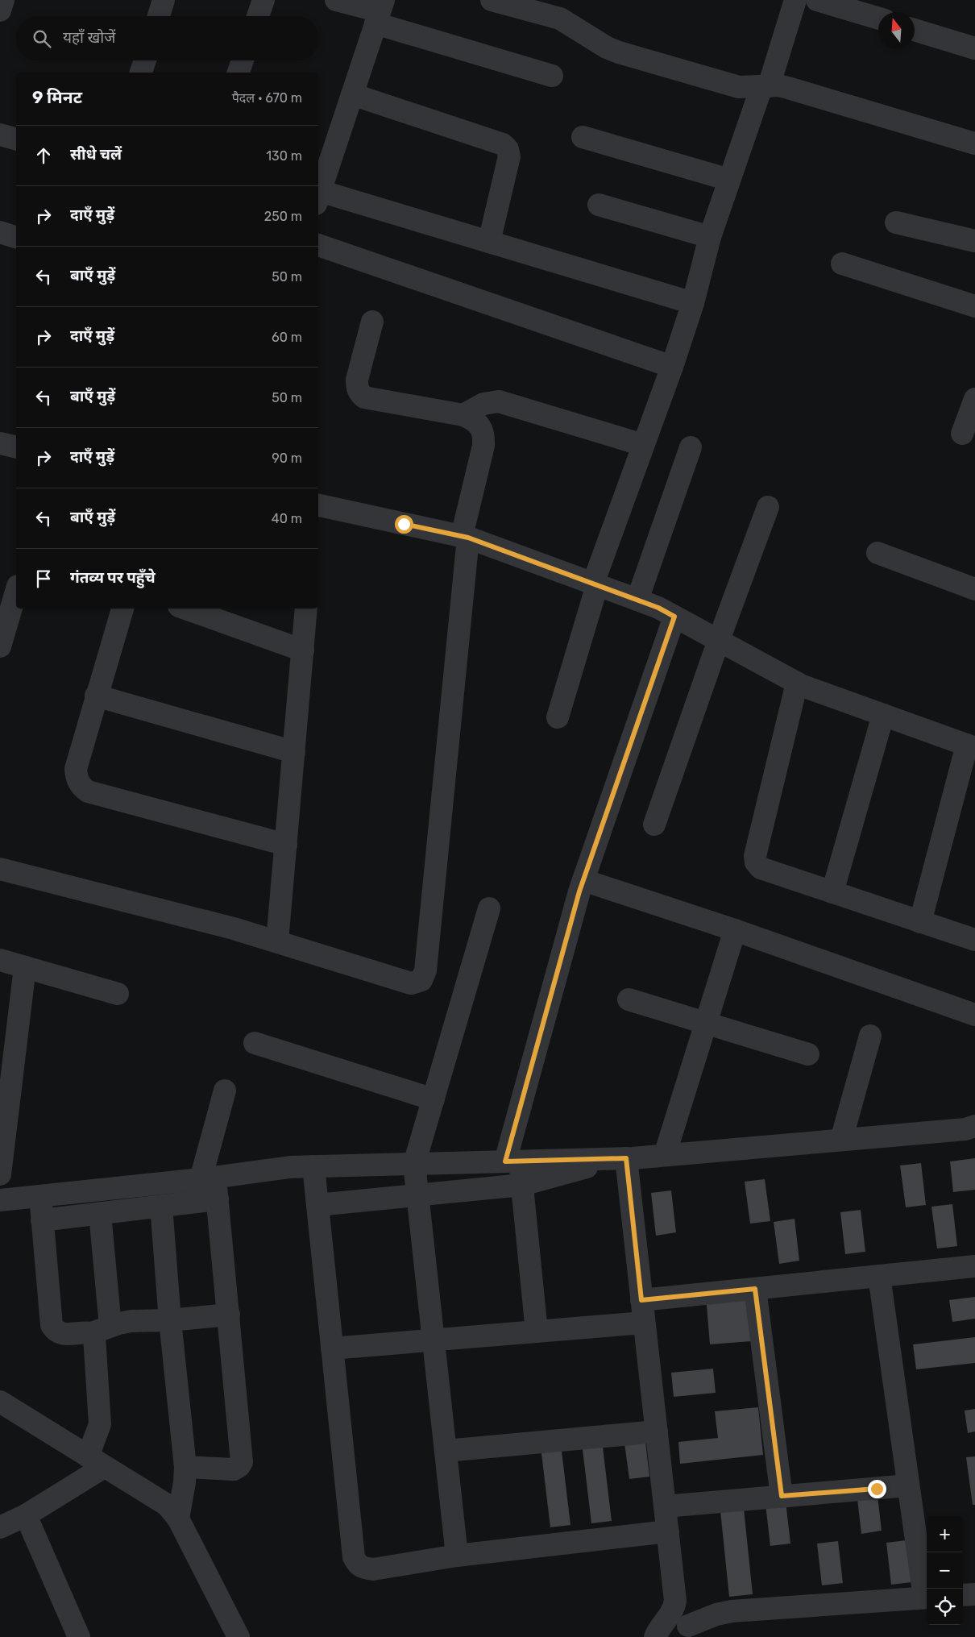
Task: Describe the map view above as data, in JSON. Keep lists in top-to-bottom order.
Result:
{
  "north": "top",
  "page": {
    "search": "यहाँ खोजें",
    "heading": ["9 मिनट", "पैदल · 670 m"],
    "list": [
      ["सीधे चलें", "130 m"],
      ["दाएँ मुड़ें", "250 m"],
      ["बाएँ मुड़ें", "50 m"],
      ["दाएँ मुड़ें", "60 m"],
      ["बाएँ मुड़ें", "50 m"],
      ["दाएँ मुड़ें", "90 m"],
      ["बाएँ मुड़ें", "40 m"],
      "गंतव्य पर पहुँचे"
    ],
    "map_buttons": ["+", "−"]
  }
}
